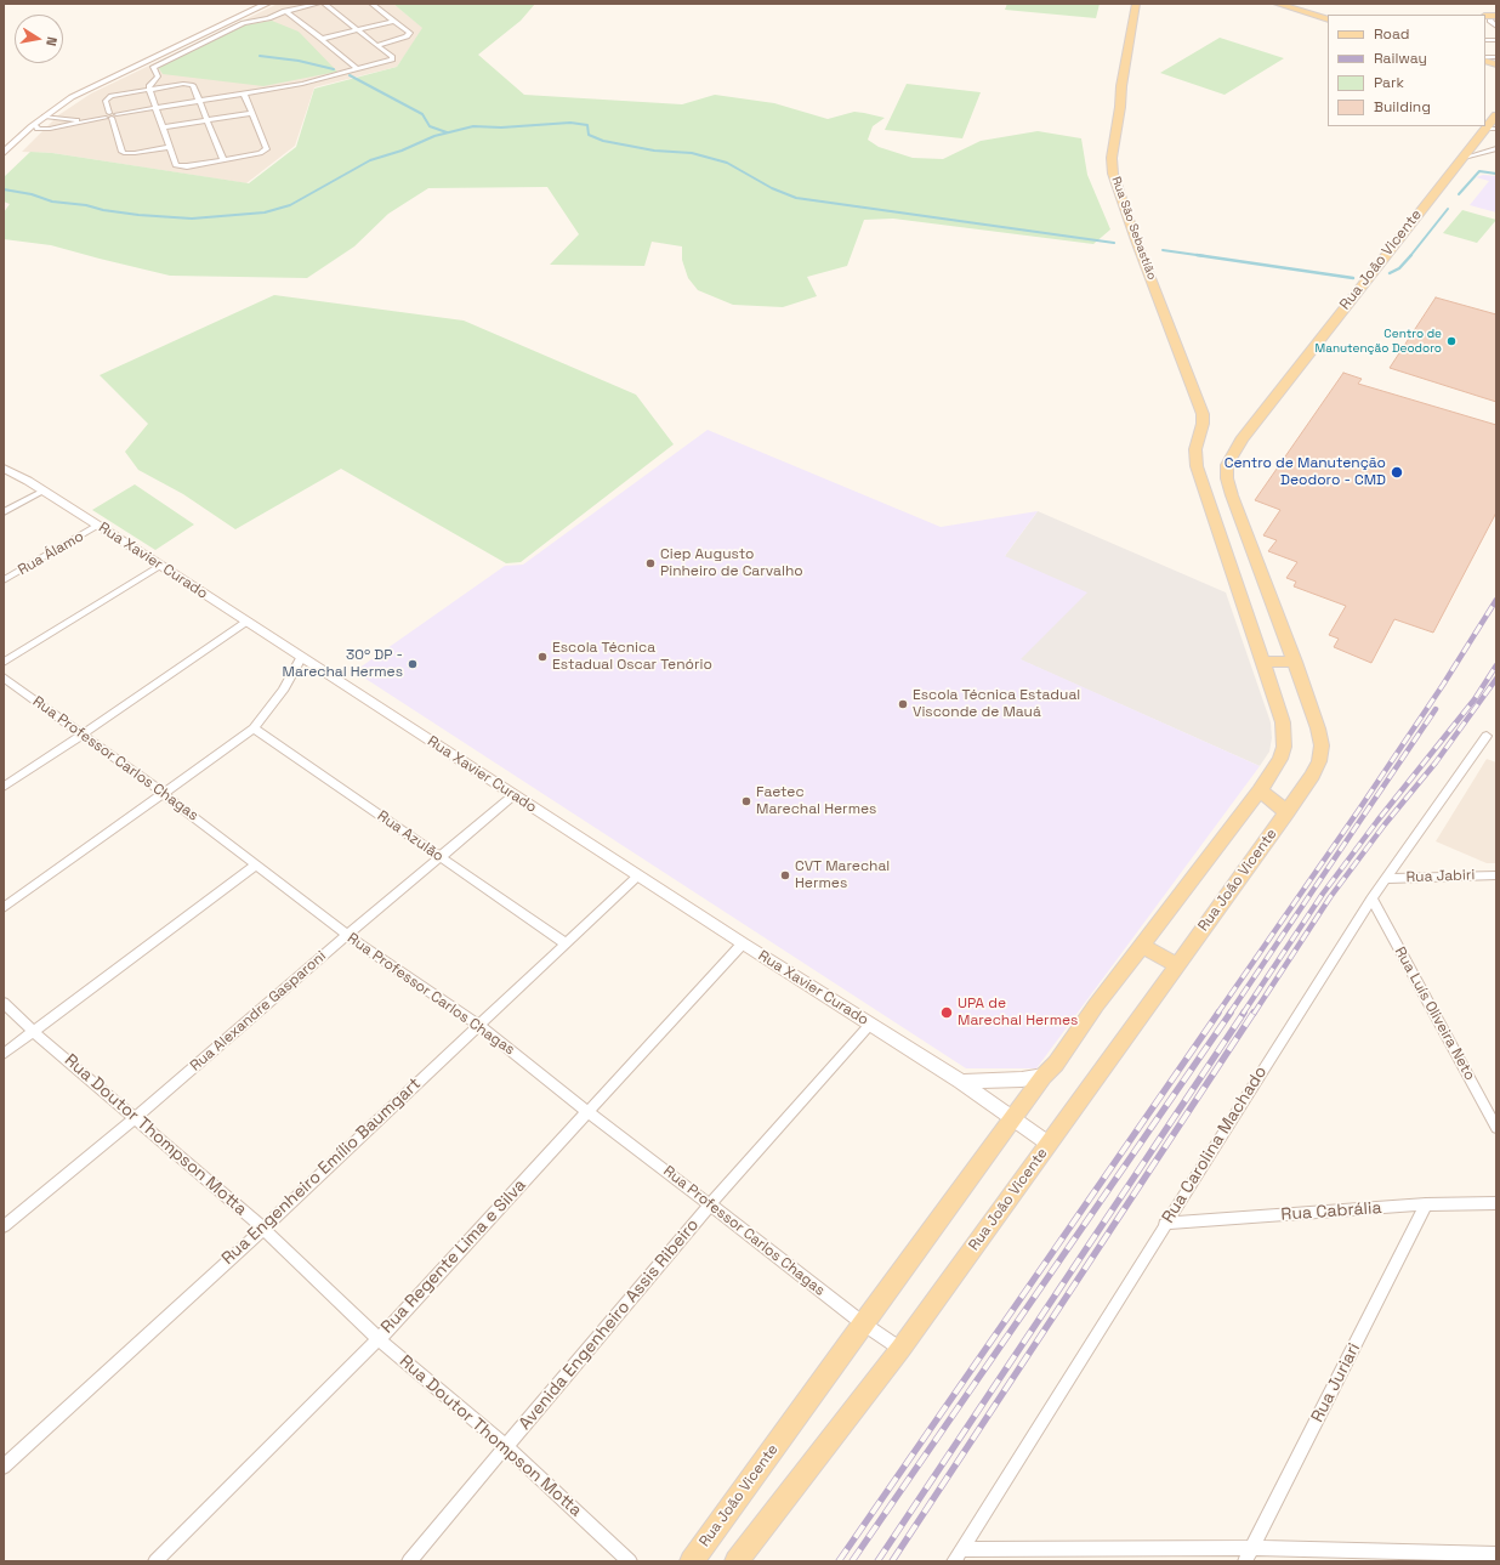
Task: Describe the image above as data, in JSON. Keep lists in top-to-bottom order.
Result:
{
  "streets": {
    "main road": ["Rua São Sebastião", "Rua João Vicente", "Rua Xavier Curado"],
    "street": [
      "Rua Álamo",
      "Rua Professor Carlos Chagas",
      "Rua Azulão",
      "Rua Jabiri",
      "Rua Alexandre Gasparoni",
      "Rua Luís Oliveira Neto",
      "Rua Doutor Thompson Motta",
      "Rua Carolina Machado",
      "Rua Engenheiro Emílio Baumgart",
      "Rua Cabrália",
      "Rua Regente Lima e Silva",
      "Avenida Engenheiro Assis Ribeiro",
      "Rua Juriari"
    ]
  },
  "crossings": [
    ["Rua São Sebastião", "Rua João Vicente"],
    ["Rua João Vicente", "Rua Xavier Curado"],
    ["Rua João Vicente", "Rua Professor Carlos Chagas"],
    ["Rua Álamo", "Rua Xavier Curado"],
    ["Rua Xavier Curado", "Rua Alexandre Gasparoni"],
    ["Rua Xavier Curado", "Rua Engenheiro Emílio Baumgart"],
    ["Rua Xavier Curado", "Rua Regente Lima e Silva"],
    ["Rua Xavier Curado", "Avenida Engenheiro Assis Ribeiro"],
    ["Rua Professor Carlos Chagas", "Rua Alexandre Gasparoni"],
    ["Rua Professor Carlos Chagas", "Rua Engenheiro Emílio Baumgart"],
    ["Rua Professor Carlos Chagas", "Rua Regente Lima e Silva"],
    ["Rua Professor Carlos Chagas", "Avenida Engenheiro Assis Ribeiro"],
    ["Rua Azulão", "Rua Alexandre Gasparoni"],
    ["Rua Azulão", "Rua Engenheiro Emílio Baumgart"],
    ["Rua Jabiri", "Rua Carolina Machado"],
    ["Rua Alexandre Gasparoni", "Rua Doutor Thompson Motta"],
    ["Rua Luís Oliveira Neto", "Rua Carolina Machado"],
    ["Rua Doutor Thompson Motta", "Rua Engenheiro Emílio Baumgart"],
    ["Rua Doutor Thompson Motta", "Rua Regente Lima e Silva"],
    ["Rua Doutor Thompson Motta", "Avenida Engenheiro Assis Ribeiro"],
    ["Rua Carolina Machado", "Rua Cabrália"],
    ["Rua Cabrália", "Rua Juriari"]
  ],
  "places": [
    "Centro de Manutenção Deodoro",
    "Centro de Manutenção Deodoro - CMD",
    "Ciep Augusto Pinheiro de Carvalho",
    "Escola Técnica Estadual Oscar Tenório",
    "30º DP - Marechal Hermes",
    "Escola Técnica Estadual Visconde de Mauá",
    "Faetec Marechal Hermes",
    "CVT Marechal Hermes",
    "UPA de Marechal Hermes"
  ],
  "legend": [
    "Road",
    "Railway",
    "Park",
    "Building"
  ],
  "north": "right"
}
